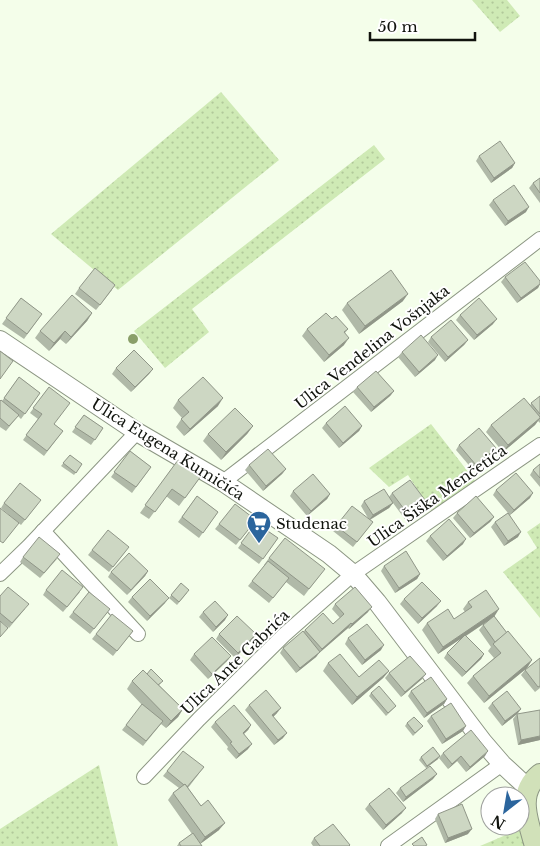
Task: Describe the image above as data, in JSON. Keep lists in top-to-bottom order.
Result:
{
  "streets": {
    "street": [
      "Ulica Vendelina Vošnjaka",
      "Ulica Eugena Kumičića",
      "Ulica Šiška Menčetića",
      "Ulica Ante Gabrića"
    ]
  },
  "crossings": [
    ["Ulica Vendelina Vošnjaka", "Ulica Eugena Kumičića"],
    ["Ulica Eugena Kumičića", "Ulica Šiška Menčetića"],
    ["Ulica Eugena Kumičića", "Ulica Ante Gabrića"],
    ["Ulica Šiška Menčetića", "Ulica Ante Gabrića"]
  ],
  "places": {
    "supermarket": ["Studenac"]
  },
  "scale_bar": "50 m",
  "north": "bottom left"
}
